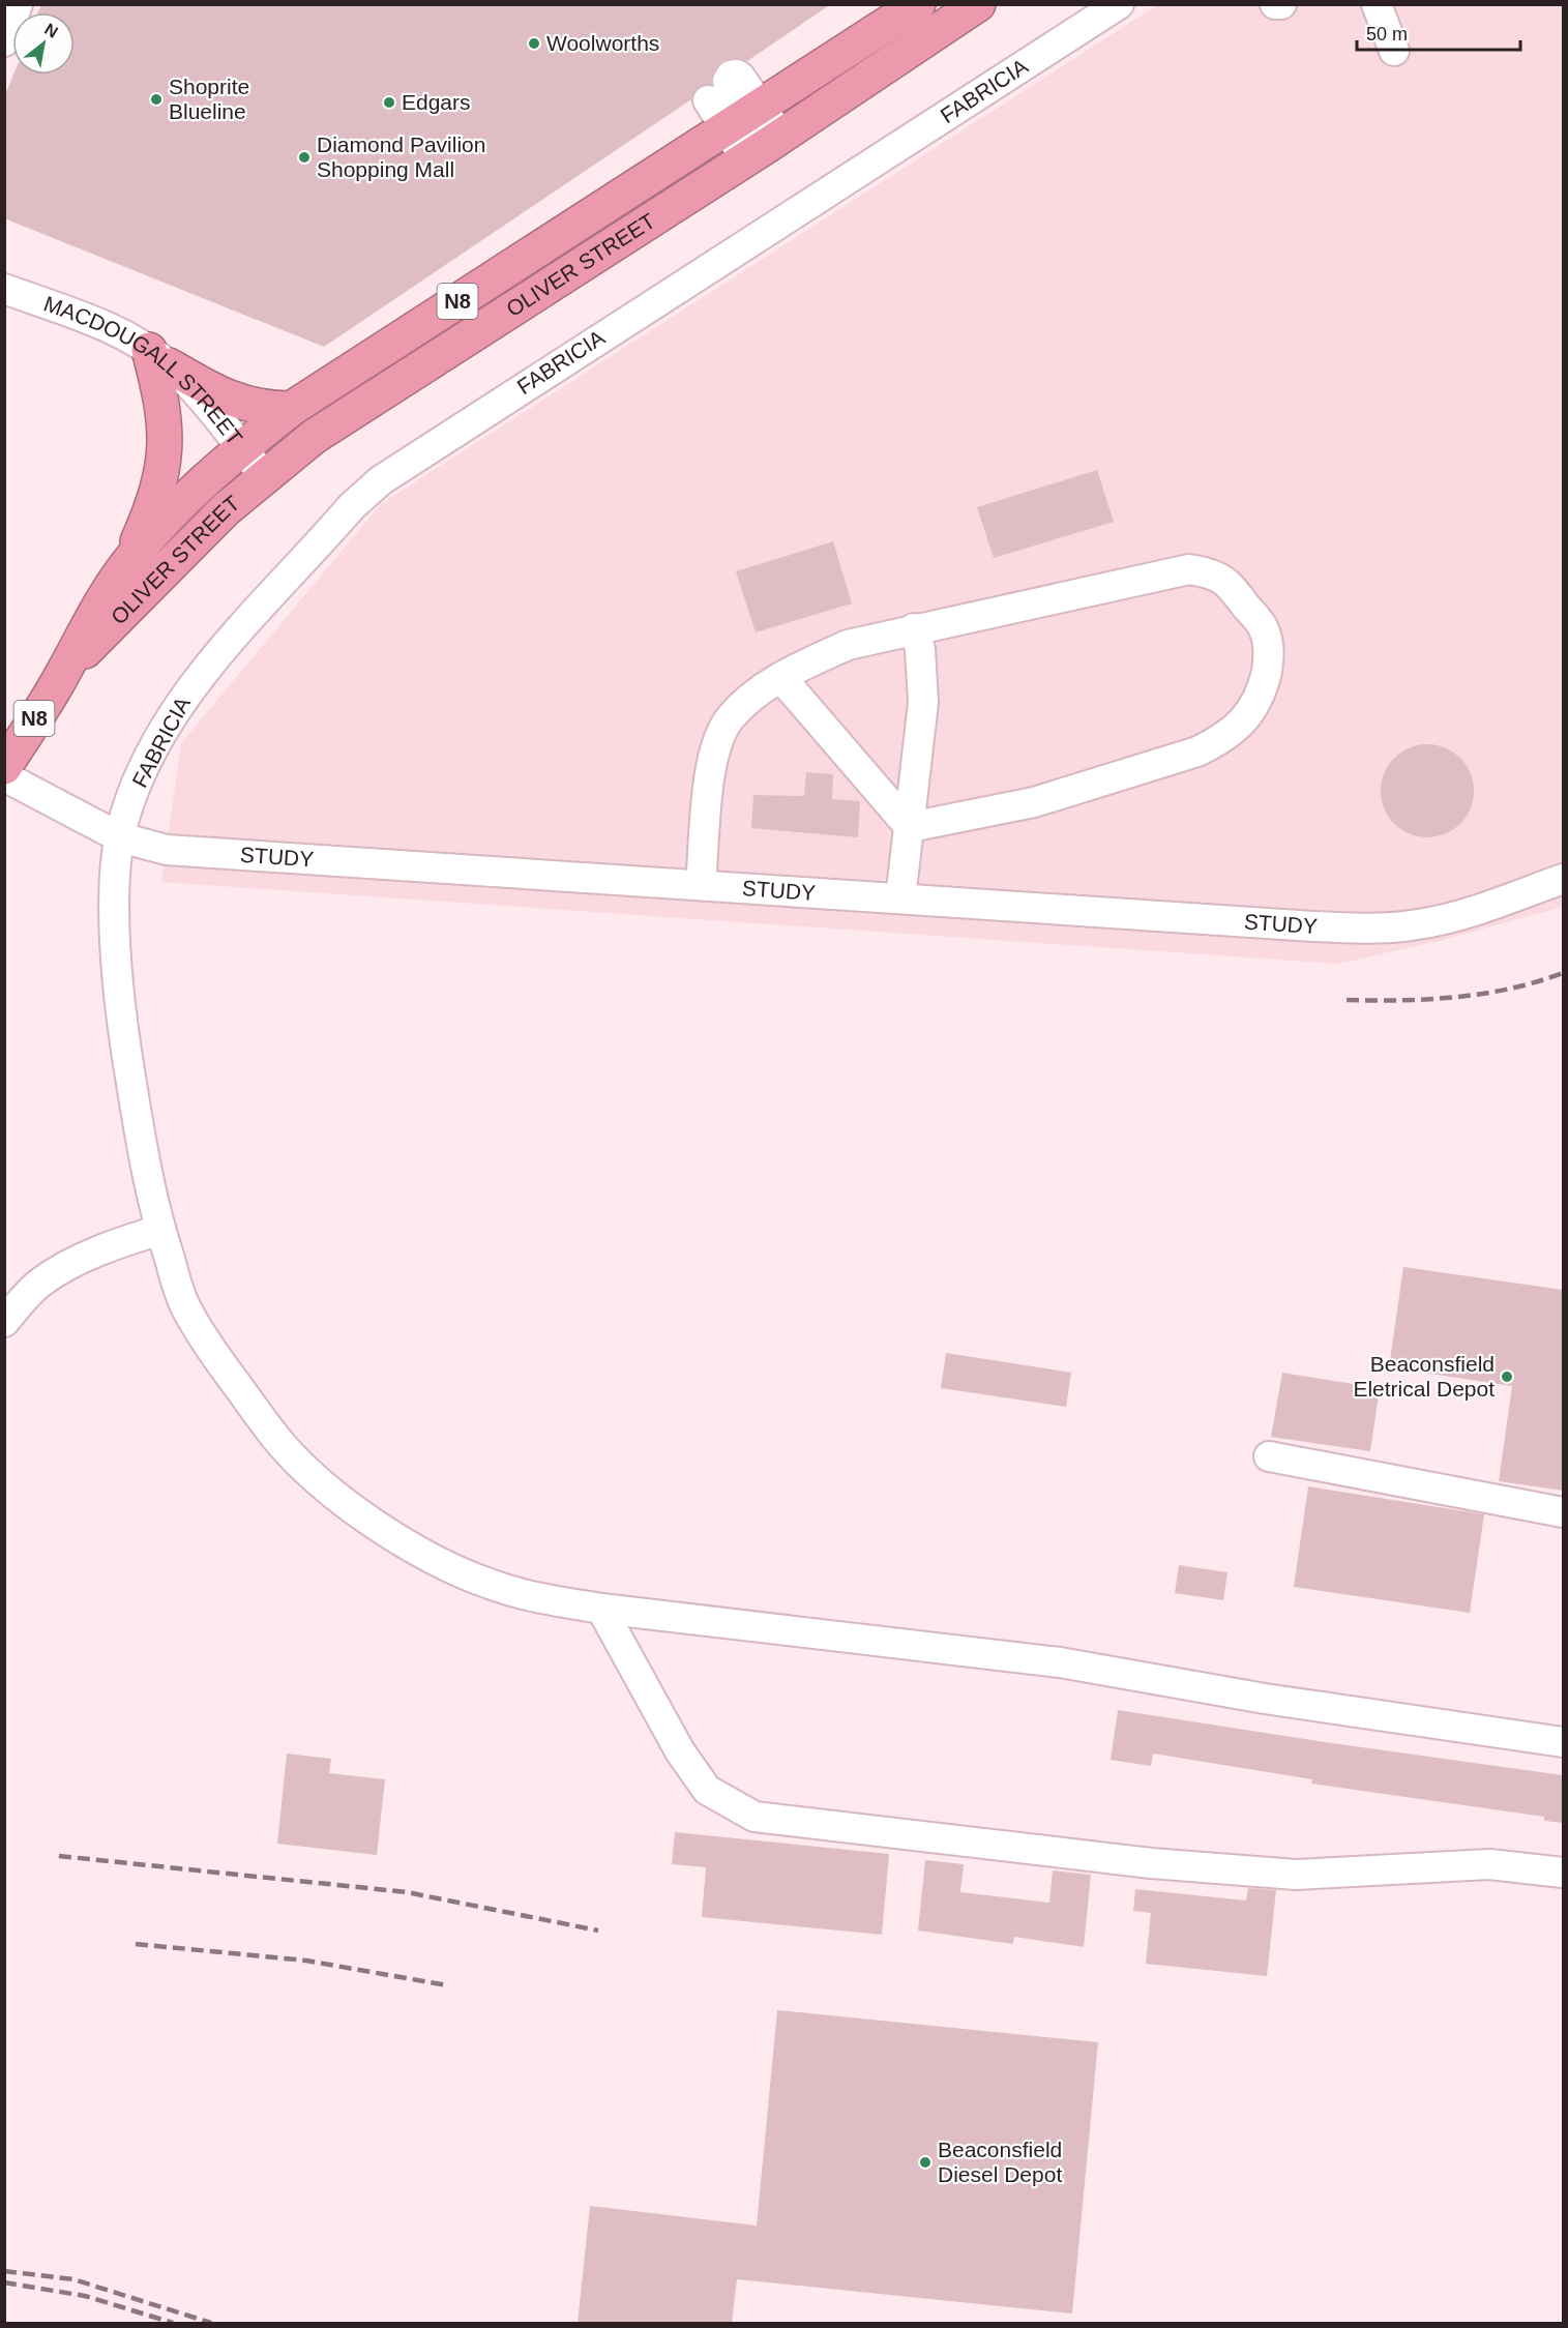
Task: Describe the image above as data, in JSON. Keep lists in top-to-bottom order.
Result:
{
  "streets": {
    "highway": ["OLIVER STREET", "N8"],
    "street": ["FABRICIA", "MACDOUGALL STREET", "STUDY"]
  },
  "crossings": [
    ["FABRICIA", "STUDY"],
    ["OLIVER STREET", "MACDOUGALL STREET"]
  ],
  "places": [
    "Woolworths",
    "Shoprite Blueline",
    "Edgars",
    "Diamond Pavilion Shopping Mall",
    "Beaconsfield Eletrical Depot",
    "Beaconsfield Diesel Depot"
  ],
  "scale_bar": "50 m",
  "north": "top right"
}
